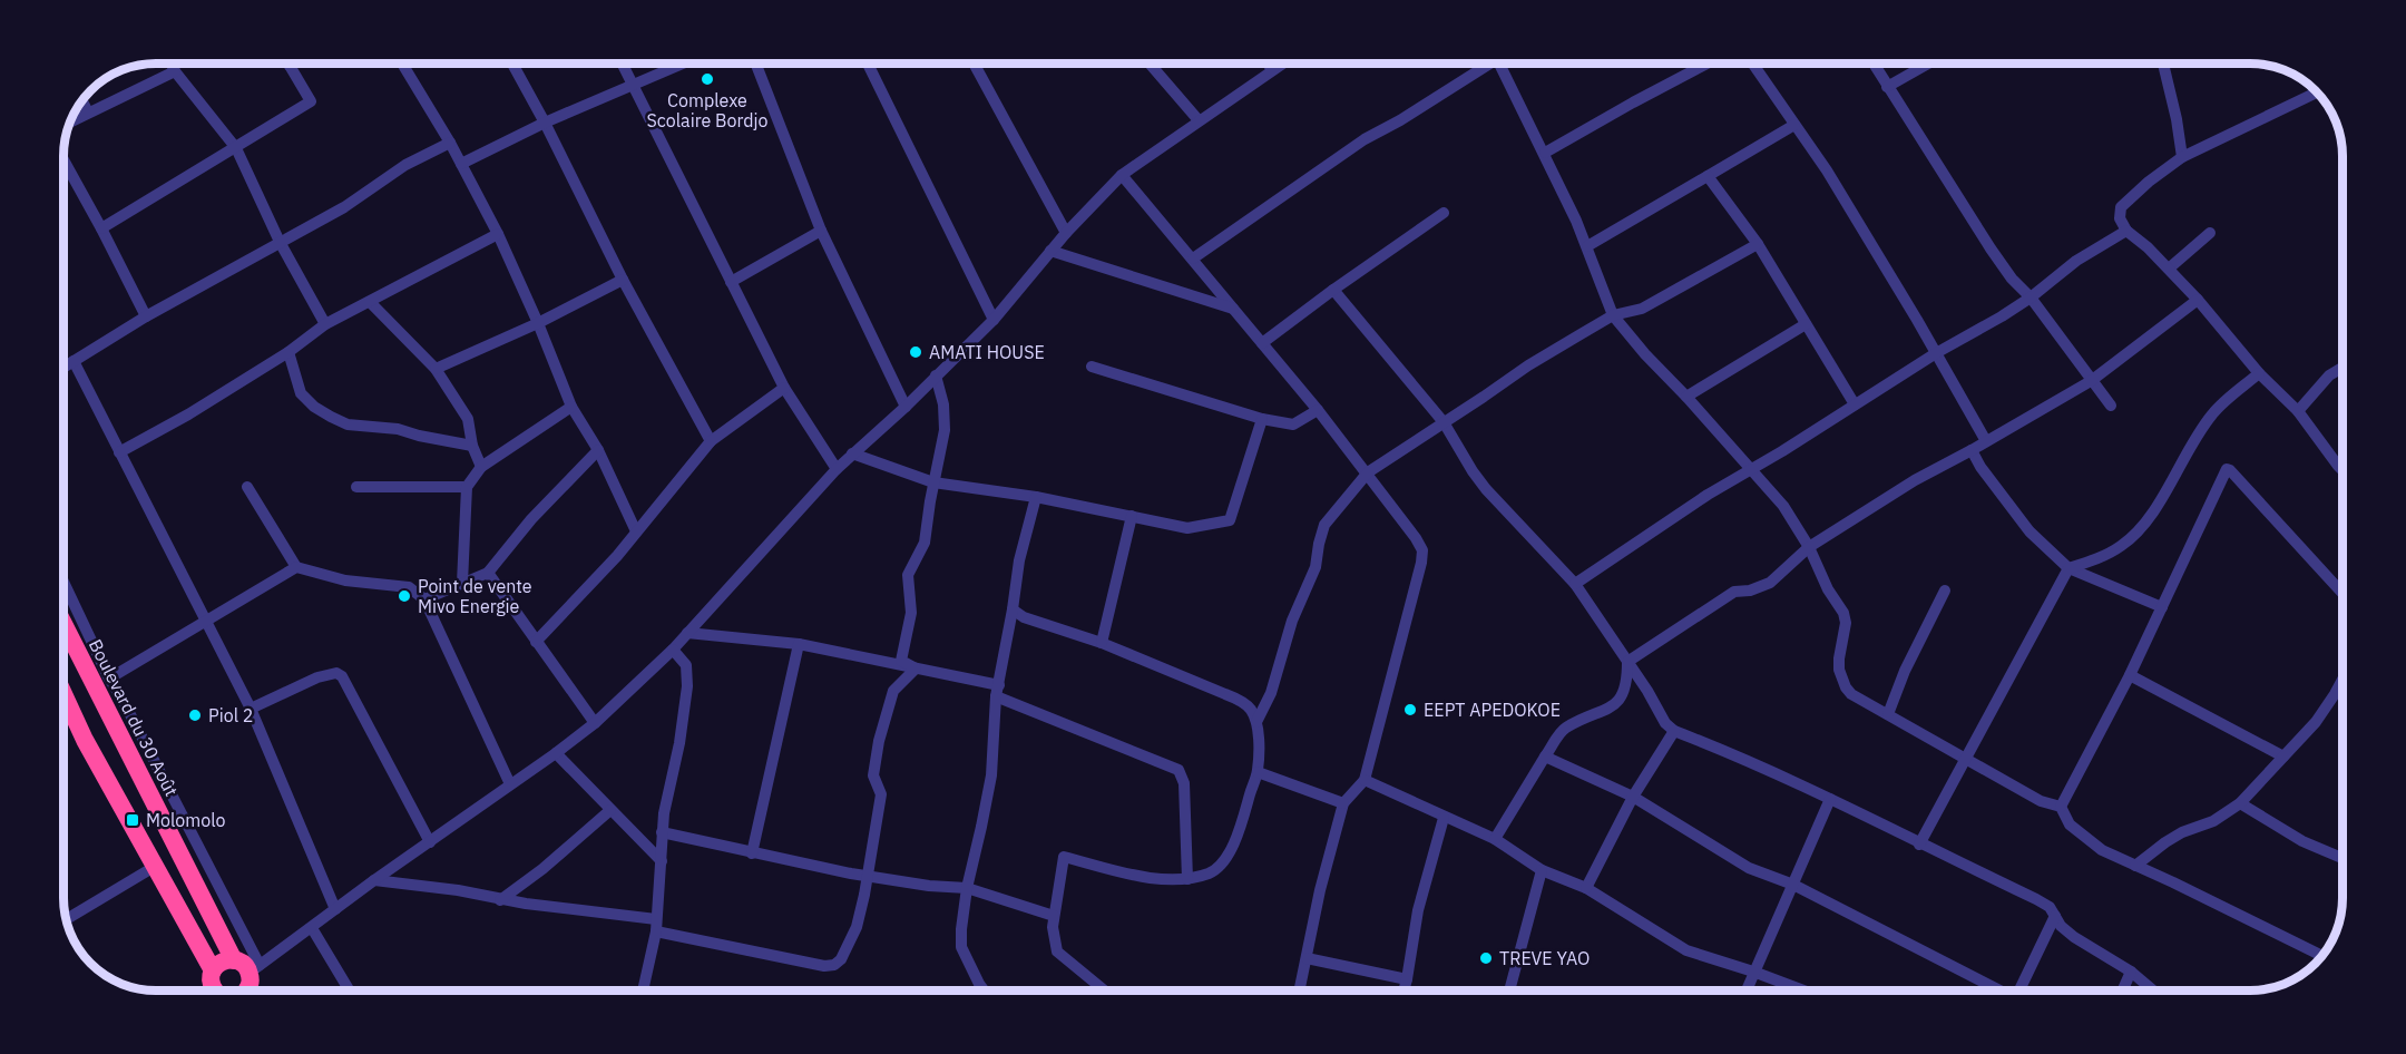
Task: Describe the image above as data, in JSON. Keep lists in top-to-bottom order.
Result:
{
  "streets": {
    "highway": ["Boulevard du 30 Août"]
  },
  "places": {
    "other": [
      "Complexe Scolaire Bordjo",
      "AMATI HOUSE",
      "Point de vente Mivo Energie",
      "EEPT APEDOKOE",
      "Piol 2",
      "TREVE YAO"
    ],
    "transit": ["Molomolo"]
  }
}
